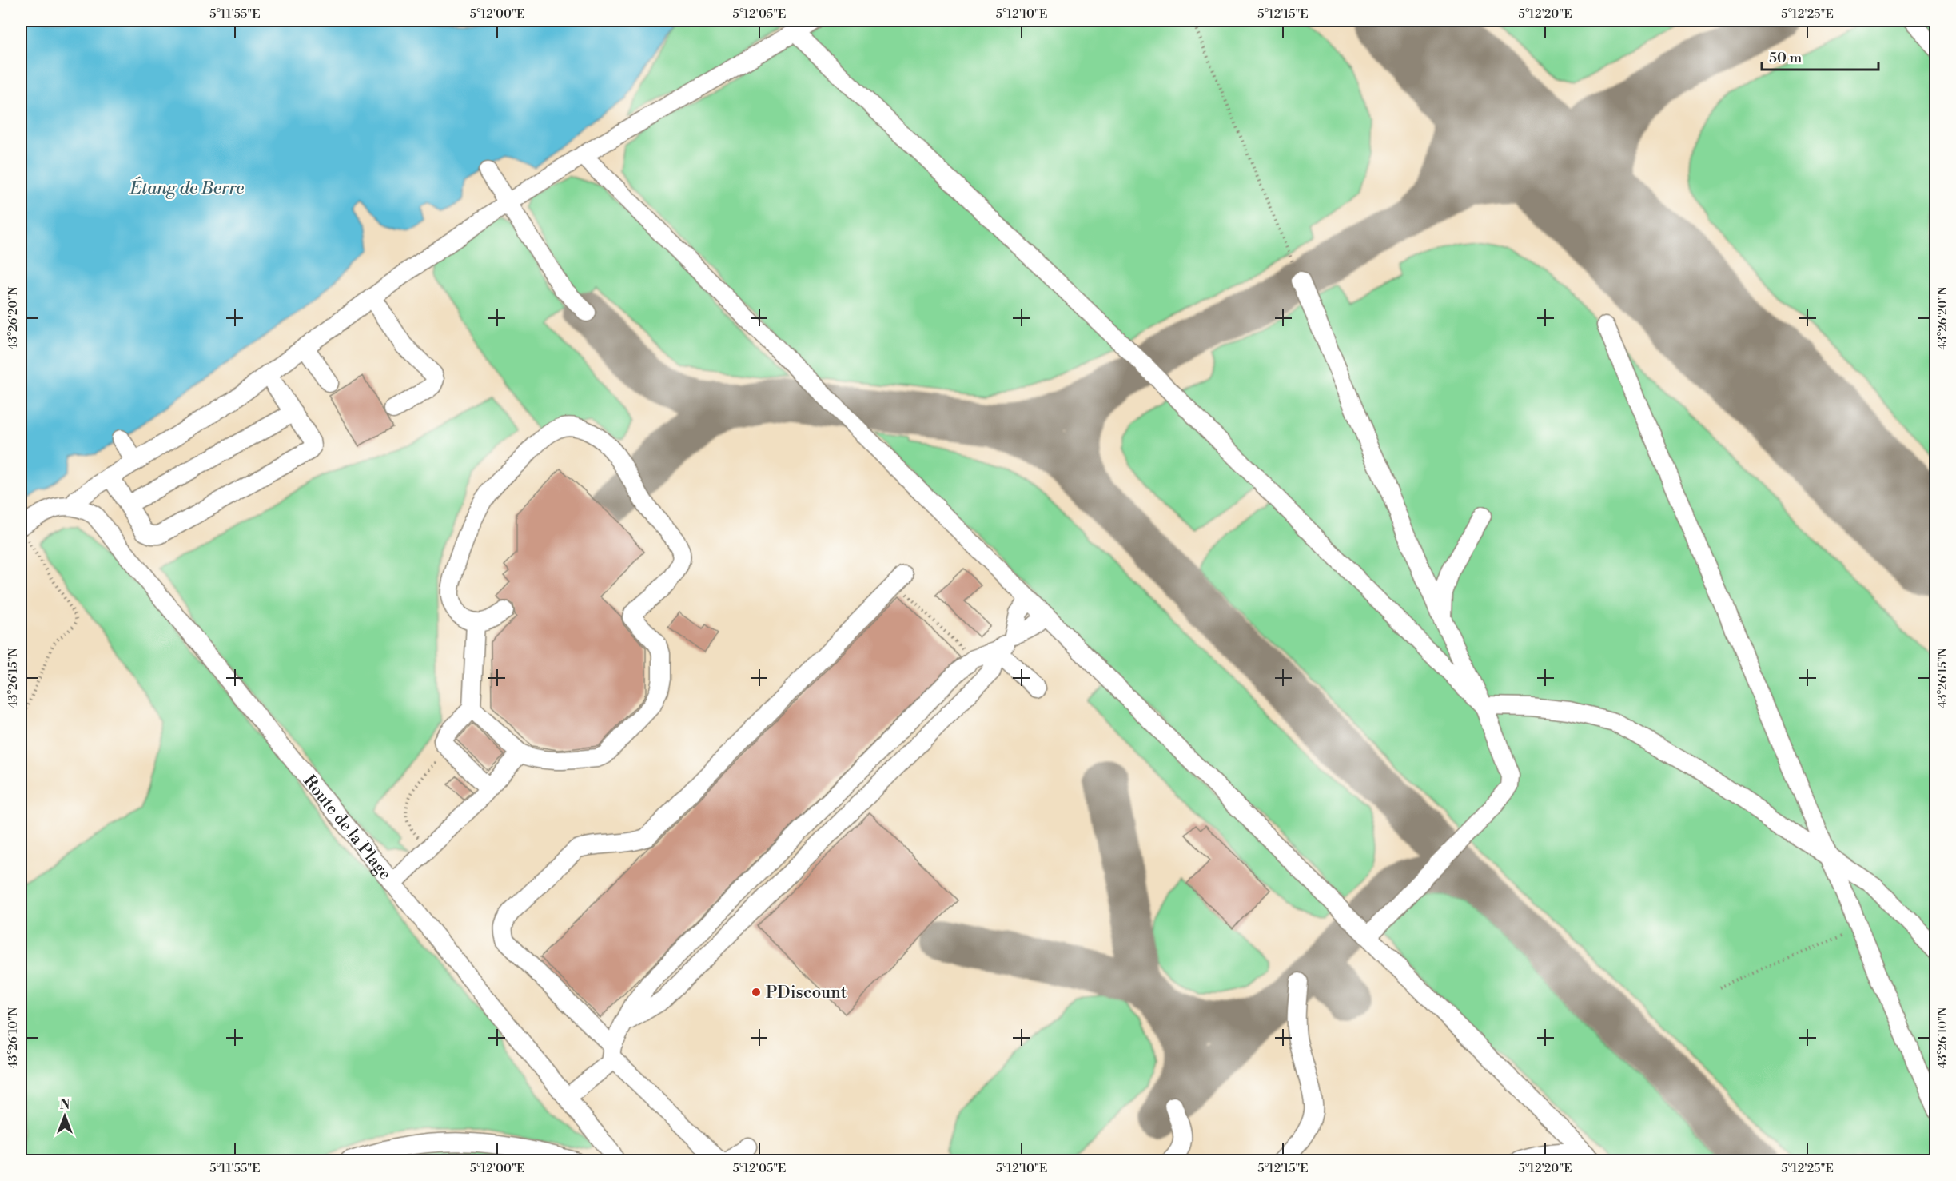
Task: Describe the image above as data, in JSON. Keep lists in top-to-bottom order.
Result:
{
  "streets": {
    "street": ["Route de la Plage"]
  },
  "water": ["Étang de Berre"],
  "places": ["PDiscount"],
  "scale_bar": "50 m",
  "north": "top",
  "coordinates": [
    "5°11'55\"E",
    "5°12'00\"E",
    "5°12'05\"E",
    "5°12'10\"E",
    "5°12'15\"E",
    "5°12'20\"E",
    "5°12'25\"E",
    "43°26'20\"N",
    "43°26'15\"N",
    "43°26'10\"N"
  ]
}
